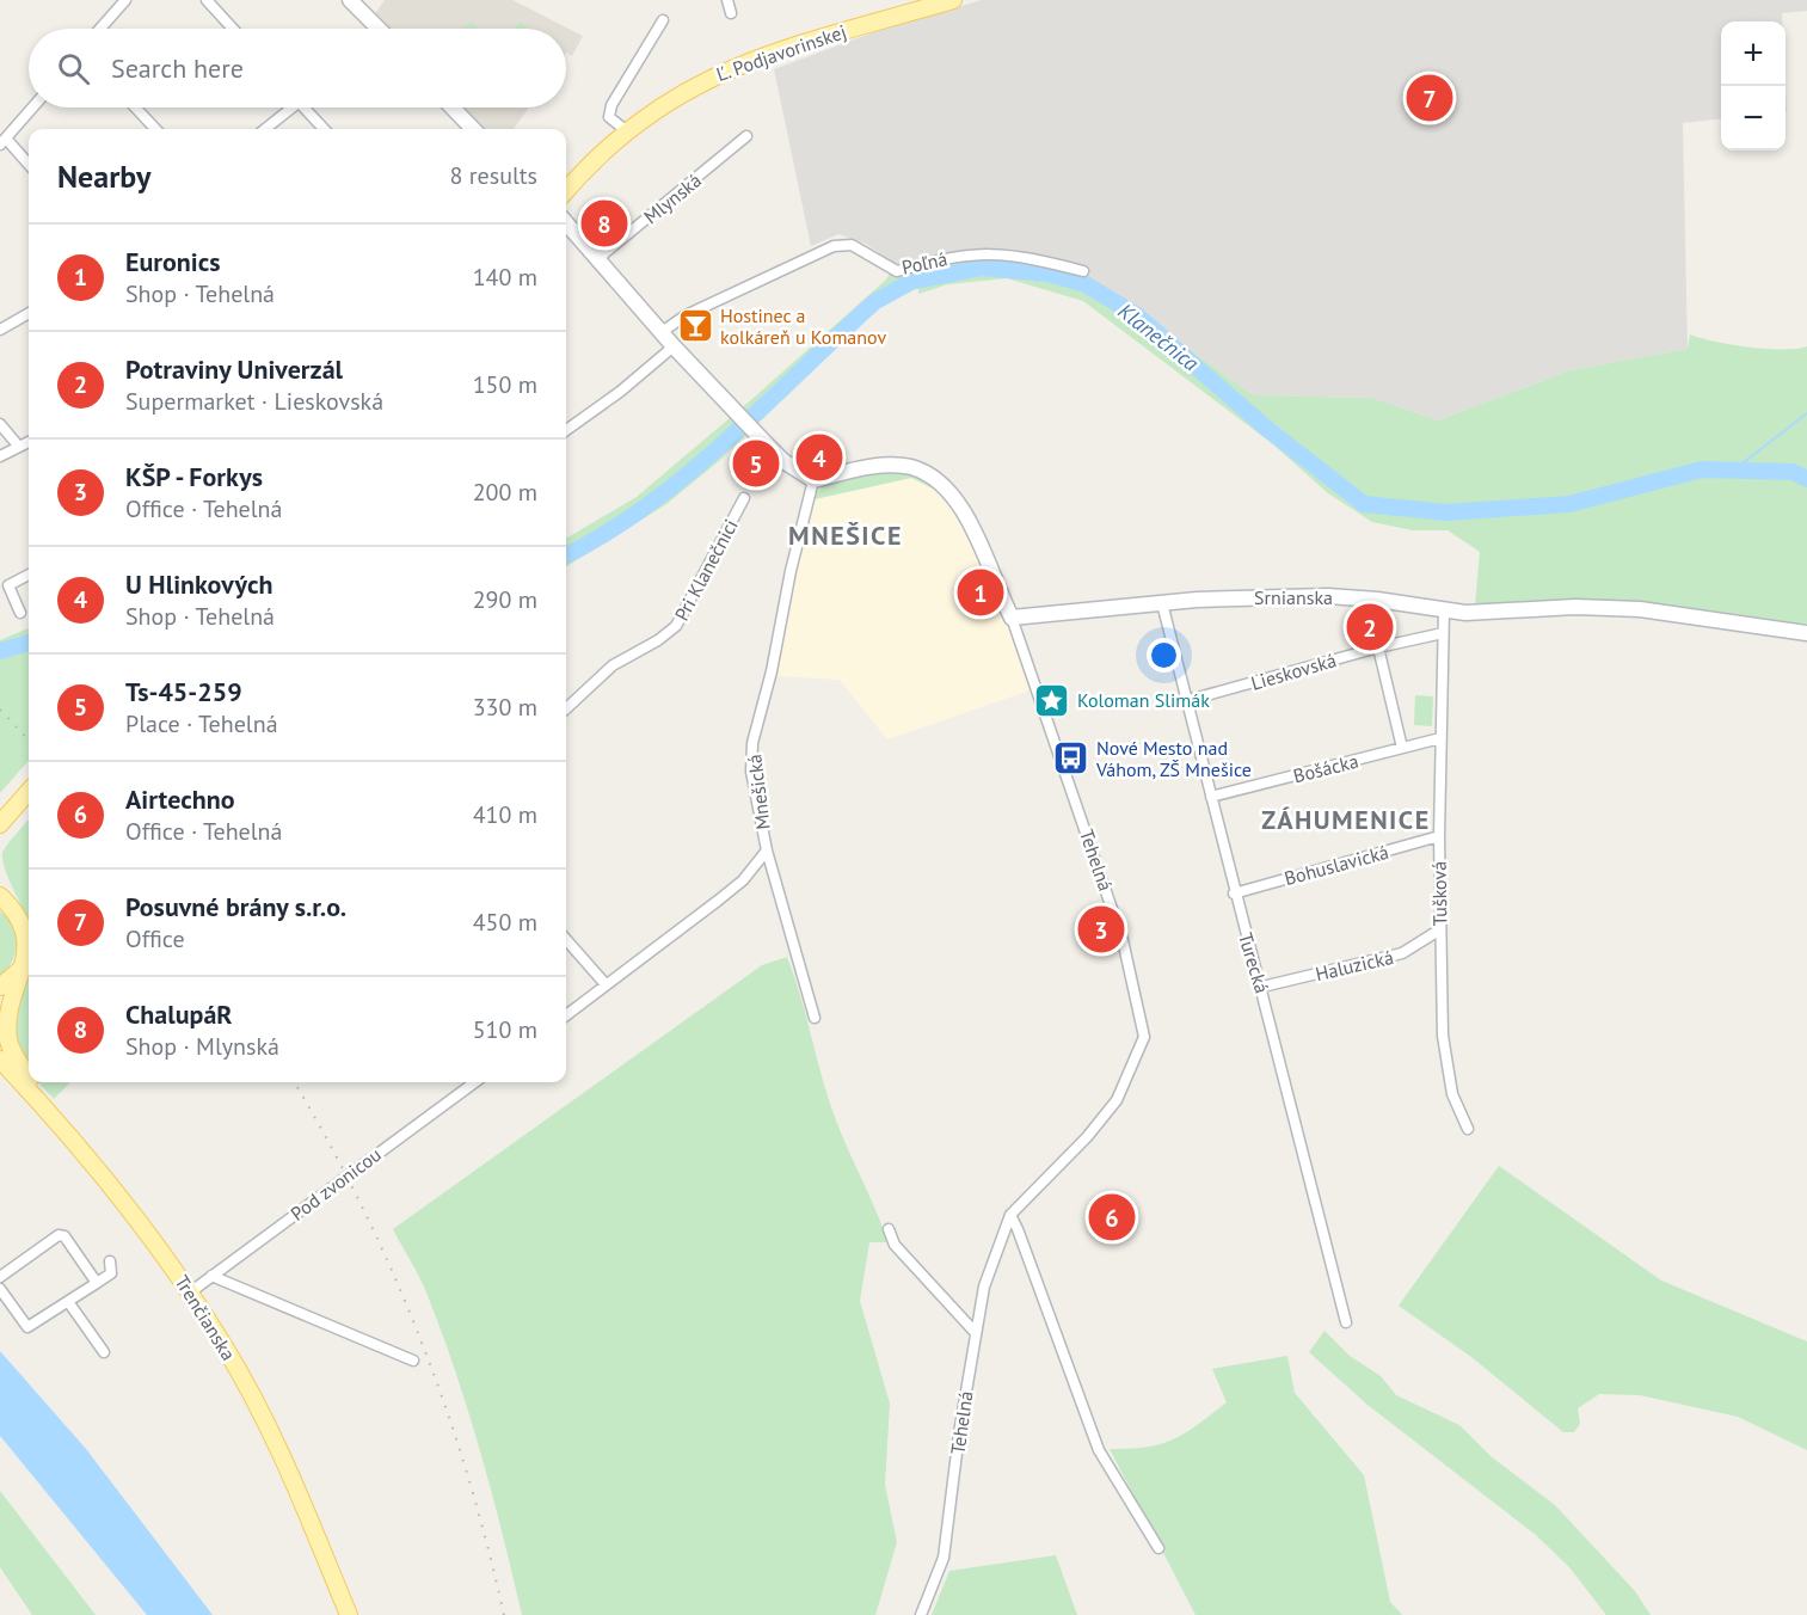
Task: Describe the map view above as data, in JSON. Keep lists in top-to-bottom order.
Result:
{
  "streets": {
    "main road": ["Ľ. Podjavorinskej", "Trenčianska"],
    "street": [
      "Mlynská",
      "Poľná",
      "Pri Klanečnici",
      "Srnianska",
      "Lieskovská",
      "Bošácka",
      "Mnešická",
      "Tehelná",
      "Bohuslavická",
      "Tušková",
      "Turecká",
      "Haluzická",
      "Pod zvonicou"
    ]
  },
  "crossings": [
    ["Srnianska", "Tehelná"],
    ["Srnianska", "Tušková"],
    ["Srnianska", "Turecká"],
    ["Lieskovská", "Tušková"],
    ["Lieskovská", "Turecká"],
    ["Bošácka", "Tušková"],
    ["Bošácka", "Turecká"],
    ["Mnešická", "Tehelná"],
    ["Bohuslavická", "Tušková"],
    ["Bohuslavická", "Turecká"],
    ["Tušková", "Haluzická"],
    ["Turecká", "Haluzická"],
    ["Pod zvonicou", "Trenčianska"]
  ],
  "districts": ["MNEŠICE", "ZÁHUMENICE"],
  "water": ["Klanečnica"],
  "places": {
    "bar": ["Hostinec a kolkáreň u Komanov"],
    "place": ["Koloman Slimák"],
    "bus stop": ["Nové Mesto nad Váhom, ZŠ Mnešice"]
  },
  "page": {
    "map_buttons": ["+", "−"],
    "search": "Search here",
    "pins": [
      "7",
      "8",
      "4",
      "5",
      "1",
      "2",
      "3",
      "6"
    ],
    "heading": ["Nearby", "8 results"],
    "list": [
      {
        "mark": "1",
        "name": "Euronics",
        "note": "Shop · Tehelná",
        "value": "140 m"
      },
      {
        "mark": "2",
        "name": "Potraviny Univerzál",
        "note": "Supermarket · Lieskovská",
        "value": "150 m"
      },
      {
        "mark": "3",
        "name": "KŠP - Forkys",
        "note": "Office · Tehelná",
        "value": "200 m"
      },
      {
        "mark": "4",
        "name": "U Hlinkových",
        "note": "Shop · Tehelná",
        "value": "290 m"
      },
      {
        "mark": "5",
        "name": "Ts-45-259",
        "note": "Place · Tehelná",
        "value": "330 m"
      },
      {
        "mark": "6",
        "name": "Airtechno",
        "note": "Office · Tehelná",
        "value": "410 m"
      },
      {
        "mark": "7",
        "name": "Posuvné brány s.r.o.",
        "note": "Office",
        "value": "450 m"
      },
      {
        "mark": "8",
        "name": "ChalupáR",
        "note": "Shop · Mlynská",
        "value": "510 m"
      }
    ]
  }
}
